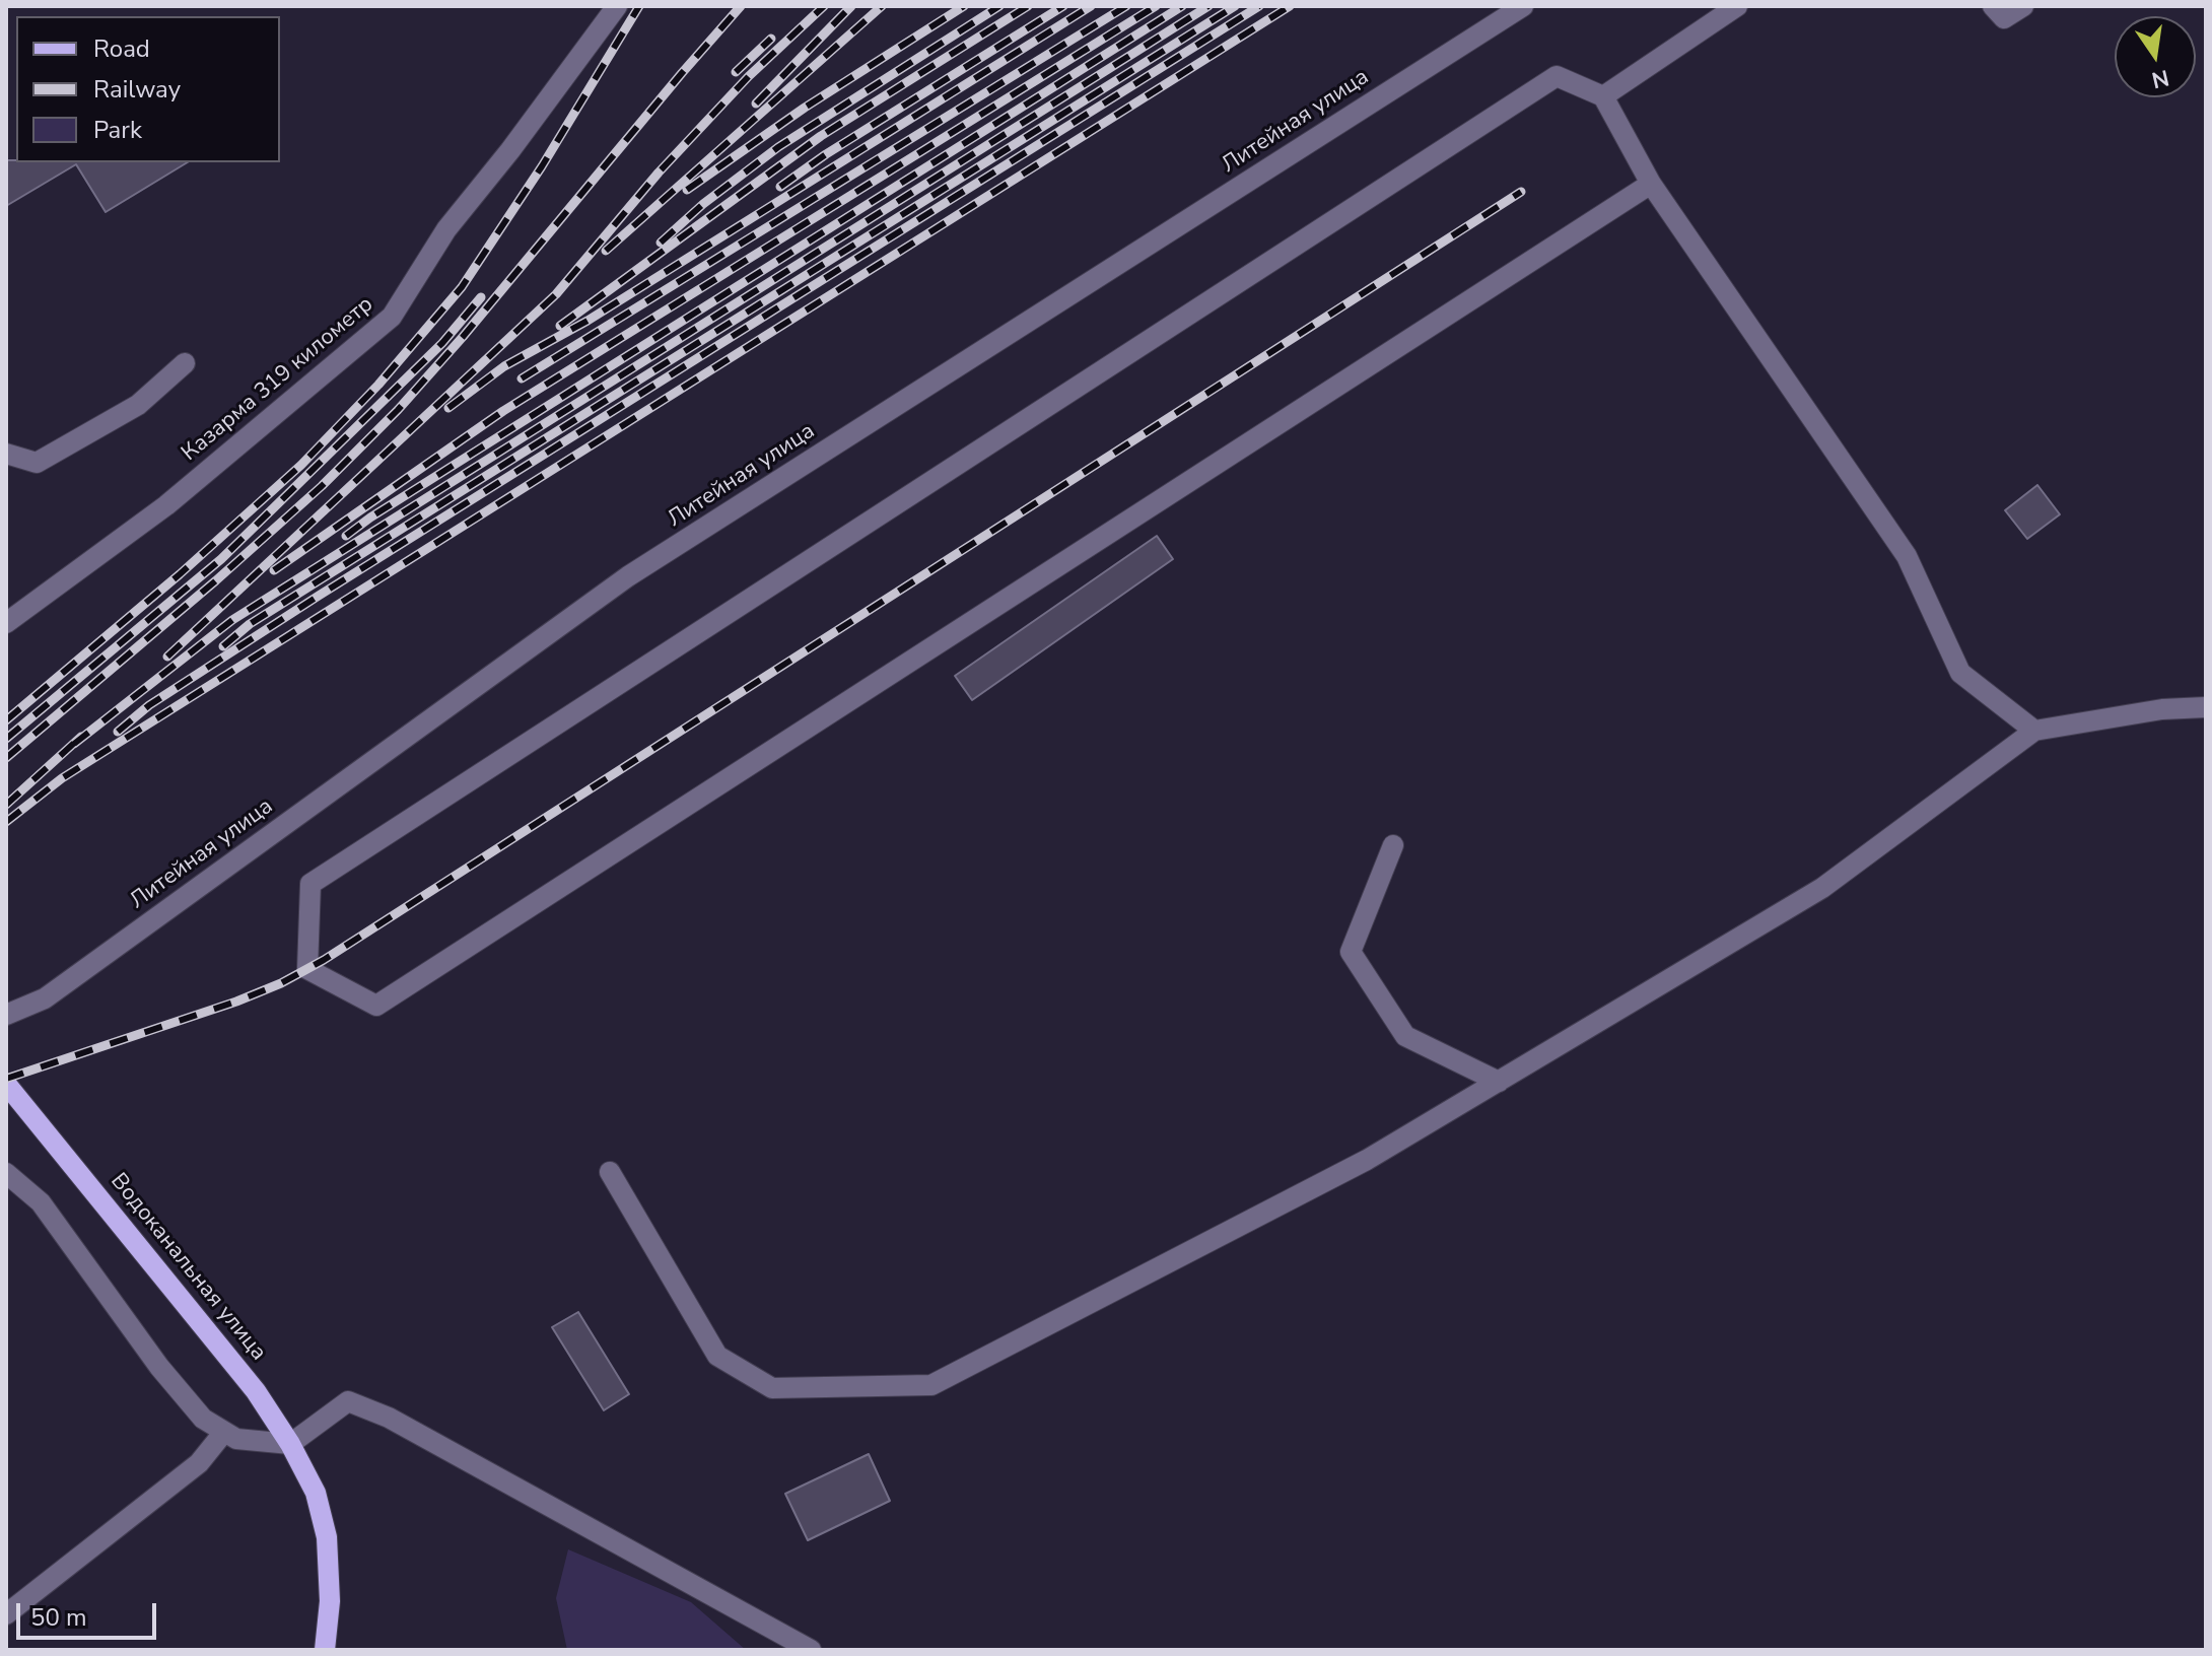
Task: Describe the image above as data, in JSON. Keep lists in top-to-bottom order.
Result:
{
  "streets": {
    "main road": ["Водоканальная улица"],
    "lane": ["Литейная улица", "Казарма 319 километр"]
  },
  "legend": ["Road", "Railway", "Park"],
  "scale_bar": "50 m",
  "north": "bottom"
}
